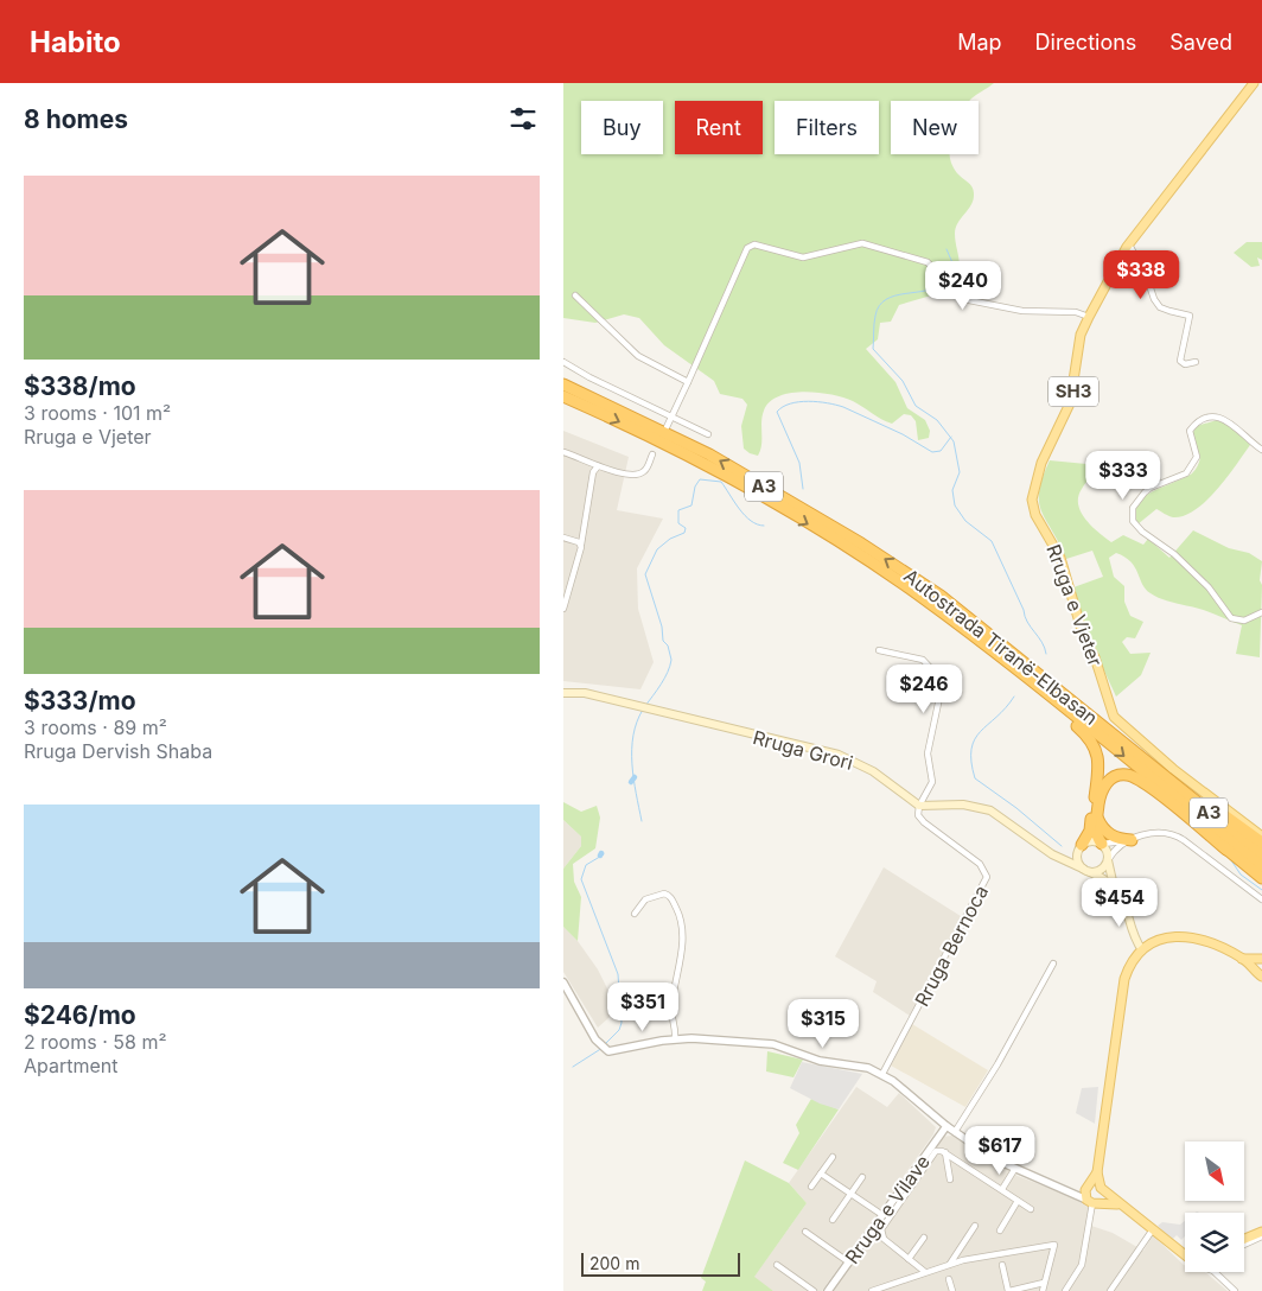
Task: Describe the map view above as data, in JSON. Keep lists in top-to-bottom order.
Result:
{
  "streets": {
    "highway": ["A3", "Autostrada Tiranë-Elbasan"],
    "main road": ["SH3", "Rruga e Vjeter", "Rruga Grori"],
    "street": ["Rruga Bernoca", "Rruga e Vilave"]
  },
  "crossings": [
    ["Rruga Grori", "Rruga Bernoca"]
  ],
  "scale_bar": "200 m",
  "north": "bottom right",
  "page": {
    "header": "Habito",
    "nav": ["Map", "Directions", "Saved"],
    "heading": "8 homes",
    "chip": [
      "Buy",
      "Rent",
      "Filters",
      "New"
    ],
    "list": [
      {
        "name": "$338/mo",
        "note": "3 rooms · 101 m² · Rruga e Vjeter"
      },
      {
        "name": "$333/mo",
        "note": "3 rooms · 89 m² · Rruga Dervish Shaba"
      },
      {
        "name": "$246/mo",
        "note": "2 rooms · 58 m² · Apartment"
      }
    ],
    "price": [
      "$338",
      "$240",
      "$333",
      "$246",
      "$454",
      "$351",
      "$315",
      "$617"
    ],
    "scale": "200 m"
  }
}
